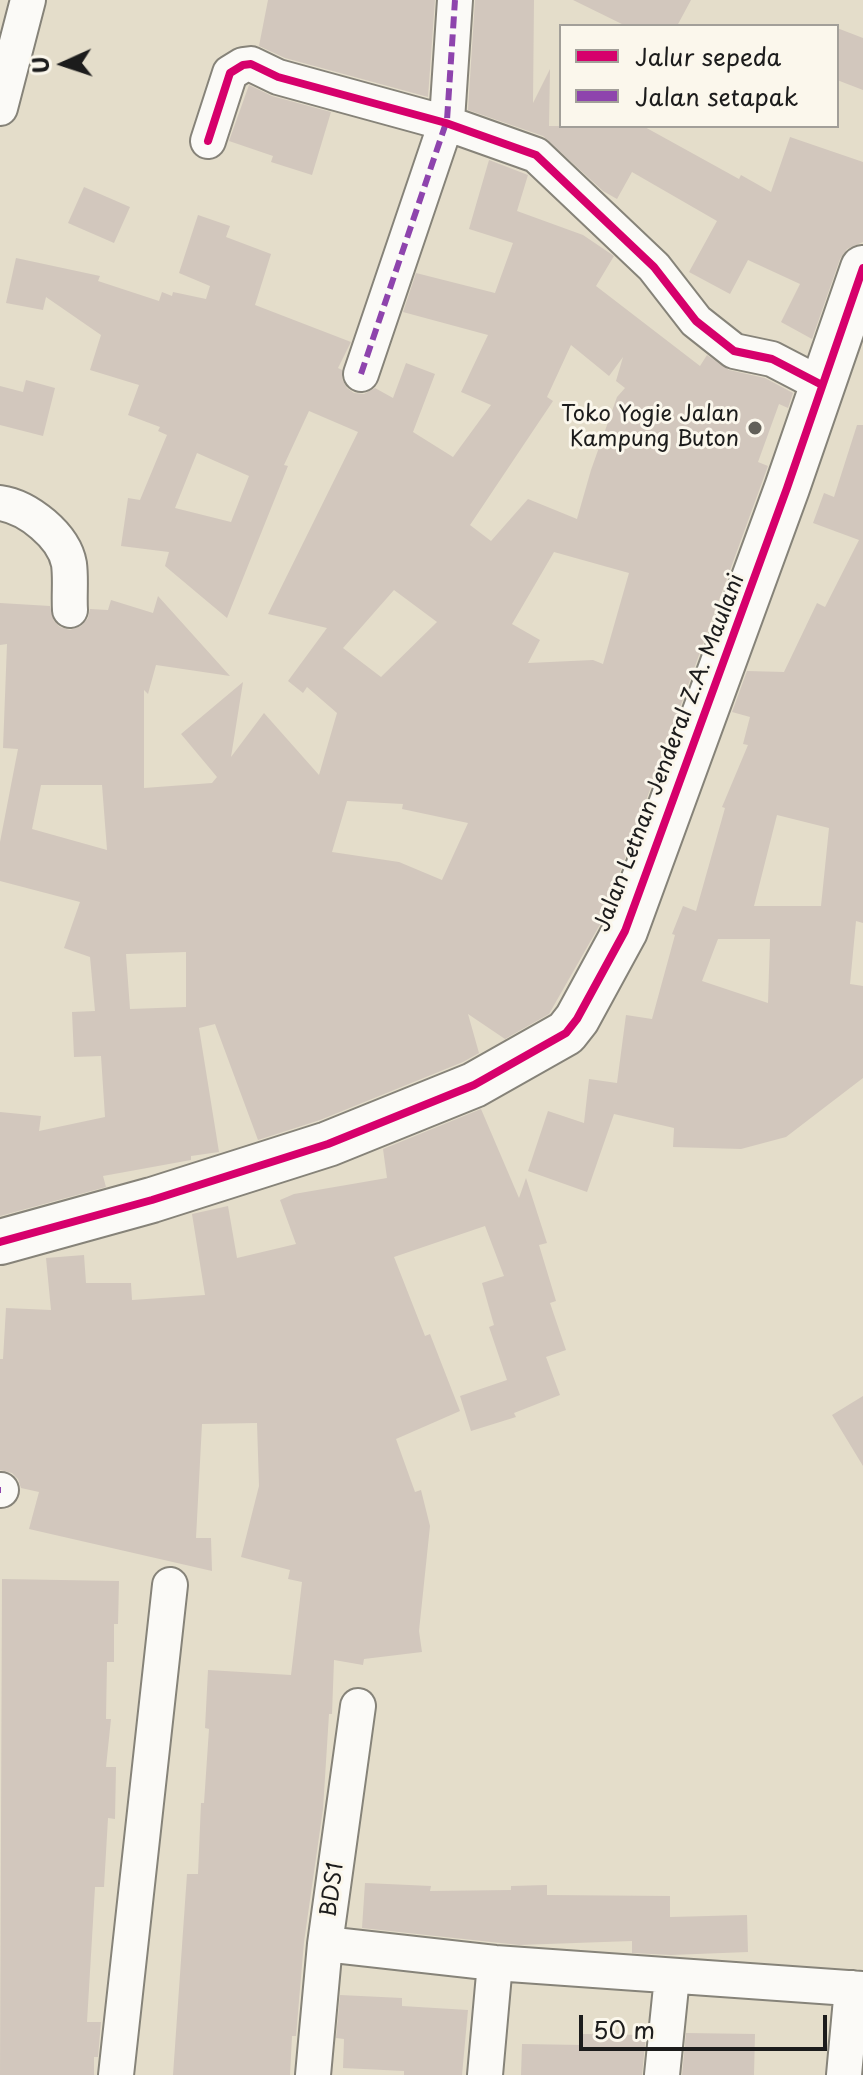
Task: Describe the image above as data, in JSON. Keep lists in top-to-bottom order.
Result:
{
  "streets": {
    "street": ["Jalan Letnan Jenderal Z.A. Maulani", "BDS1"]
  },
  "places": ["Toko Yogie Jalan Kampung Buton"],
  "legend": ["Jalur sepeda", "Jalan setapak"],
  "scale_bar": "50 m",
  "north": "left"
}
